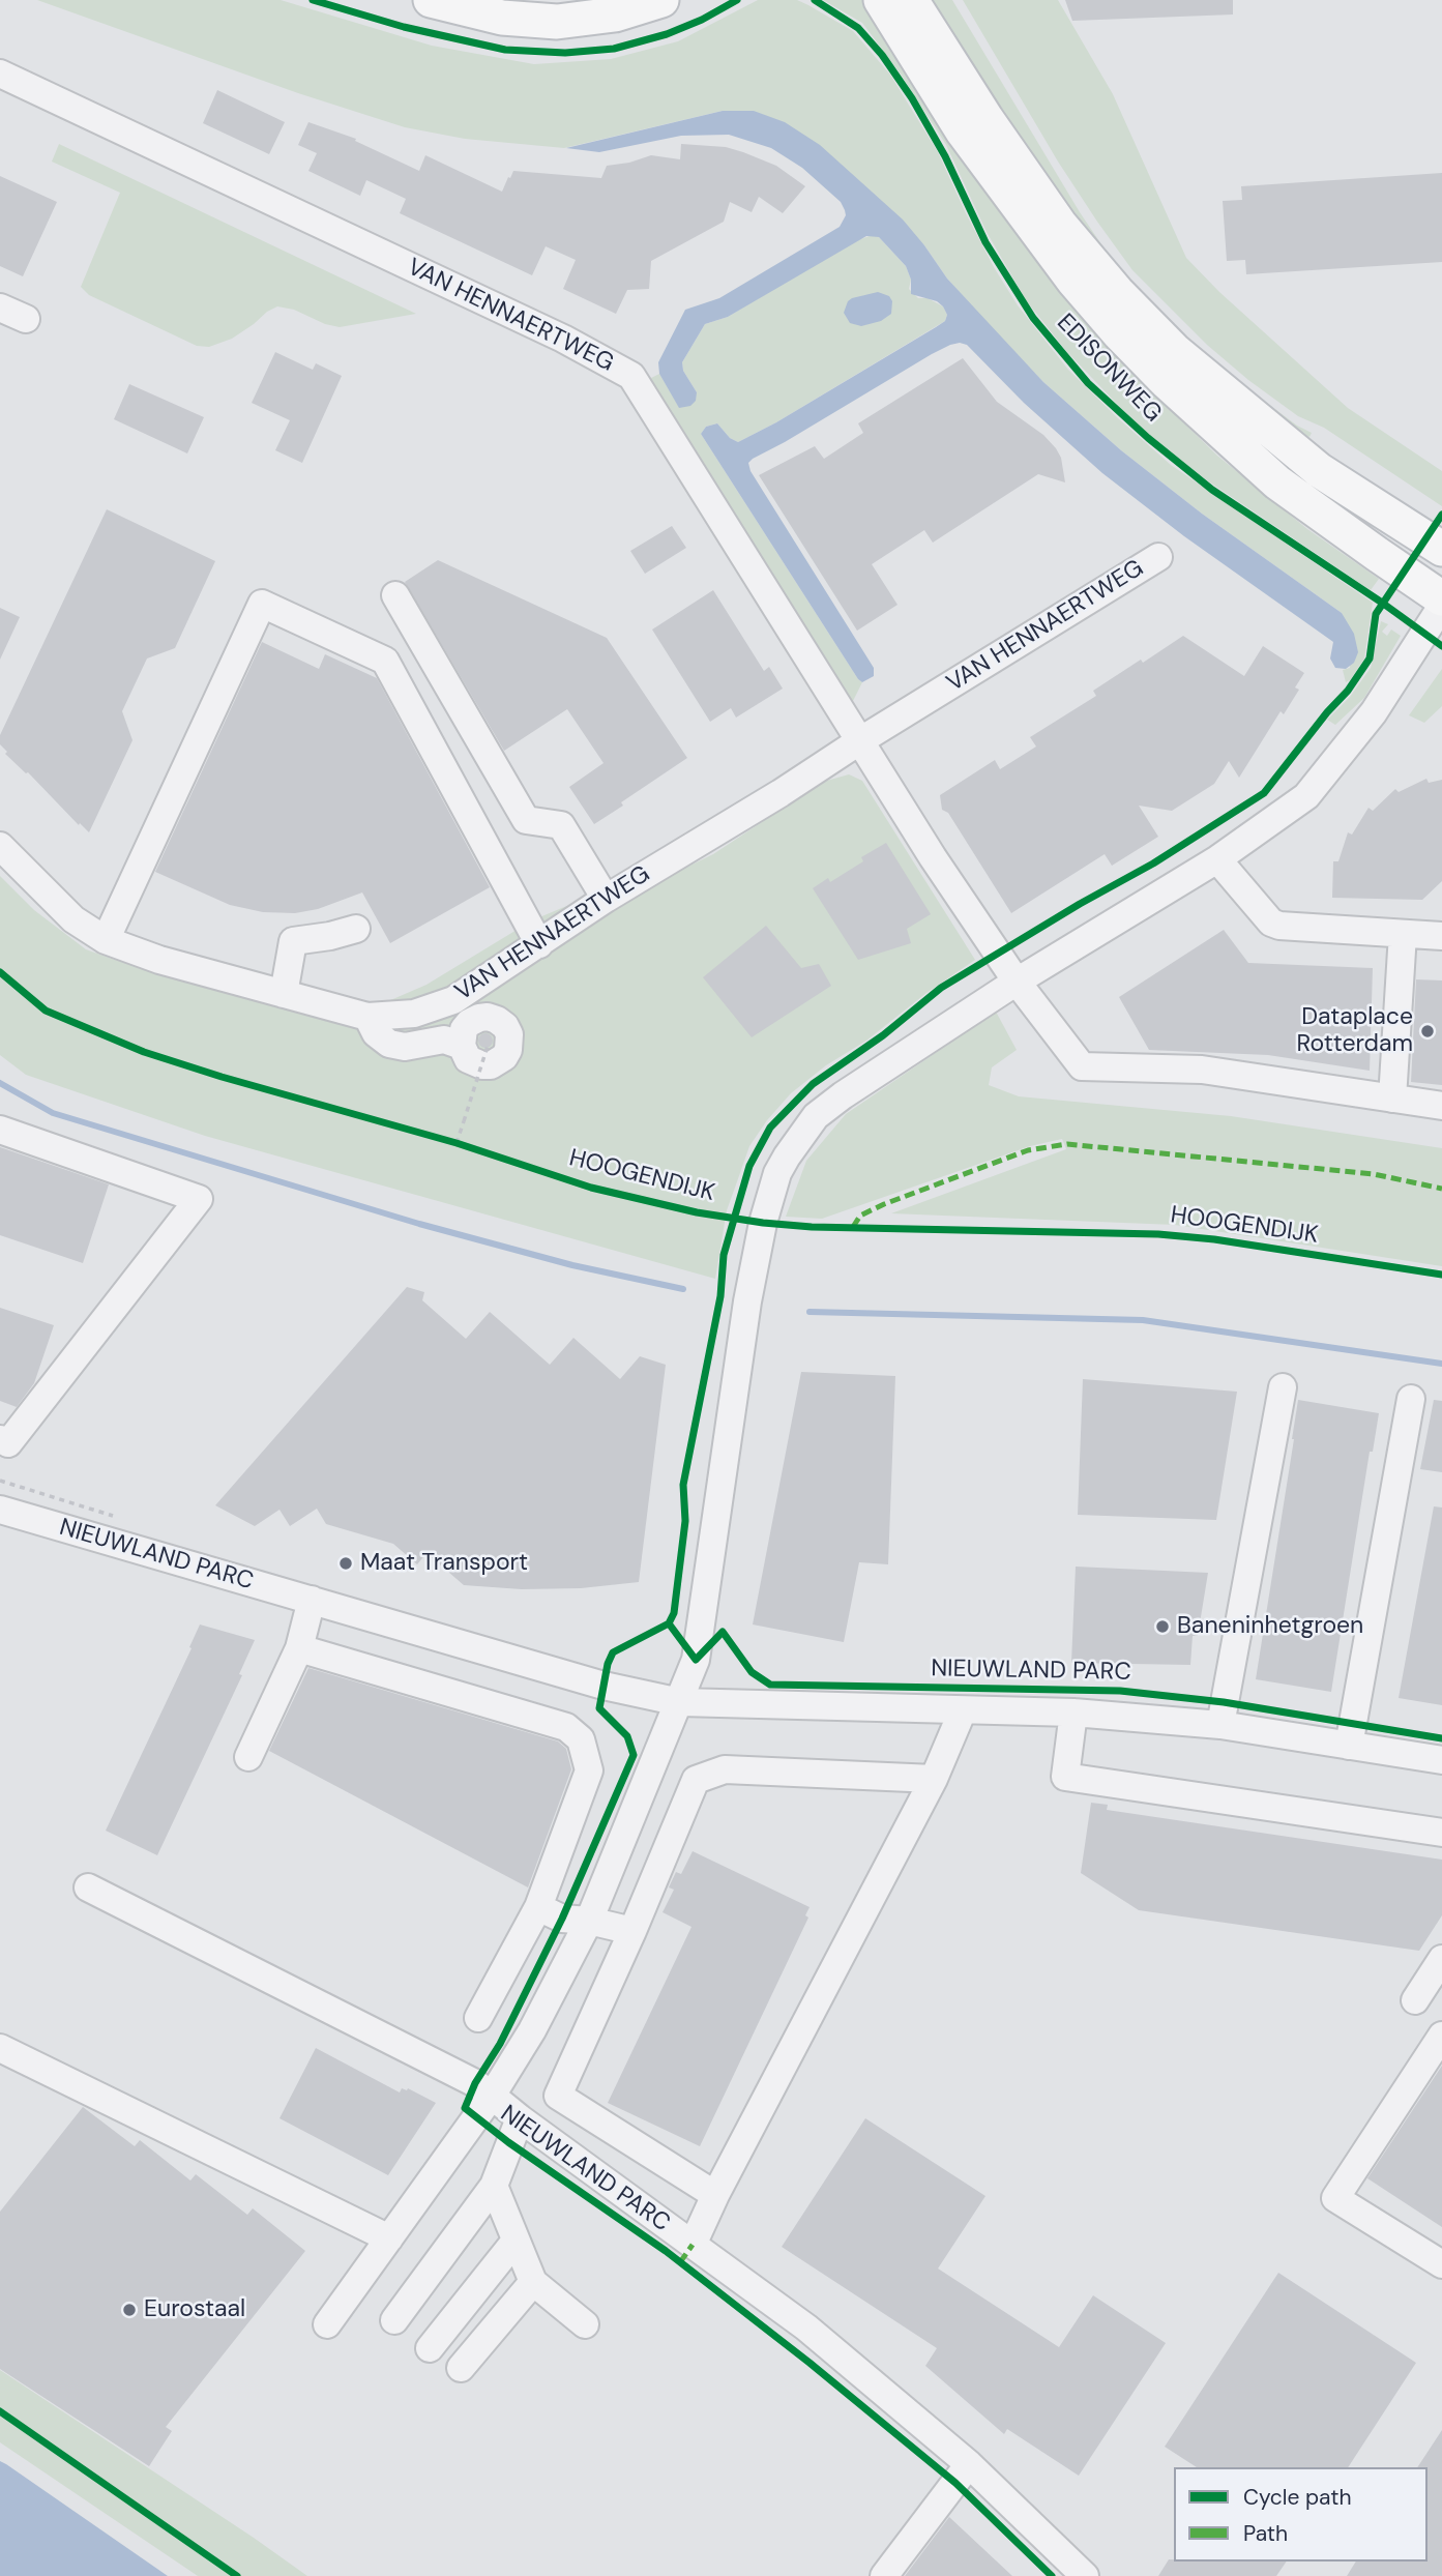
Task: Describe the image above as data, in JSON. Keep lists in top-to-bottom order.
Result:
{
  "streets": {
    "main road": ["EDISONWEG"],
    "street": ["VAN HENNAERTWEG", "NIEUWLAND PARC"],
    "cycle path": ["HOOGENDIJK"]
  },
  "crossings": [
    ["VAN HENNAERTWEG", "NIEUWLAND PARC"]
  ],
  "places": [
    "Dataplace Rotterdam",
    "Maat Transport",
    "Baneninhetgroen",
    "Eurostaal"
  ],
  "legend": ["Cycle path", "Path"]
}
